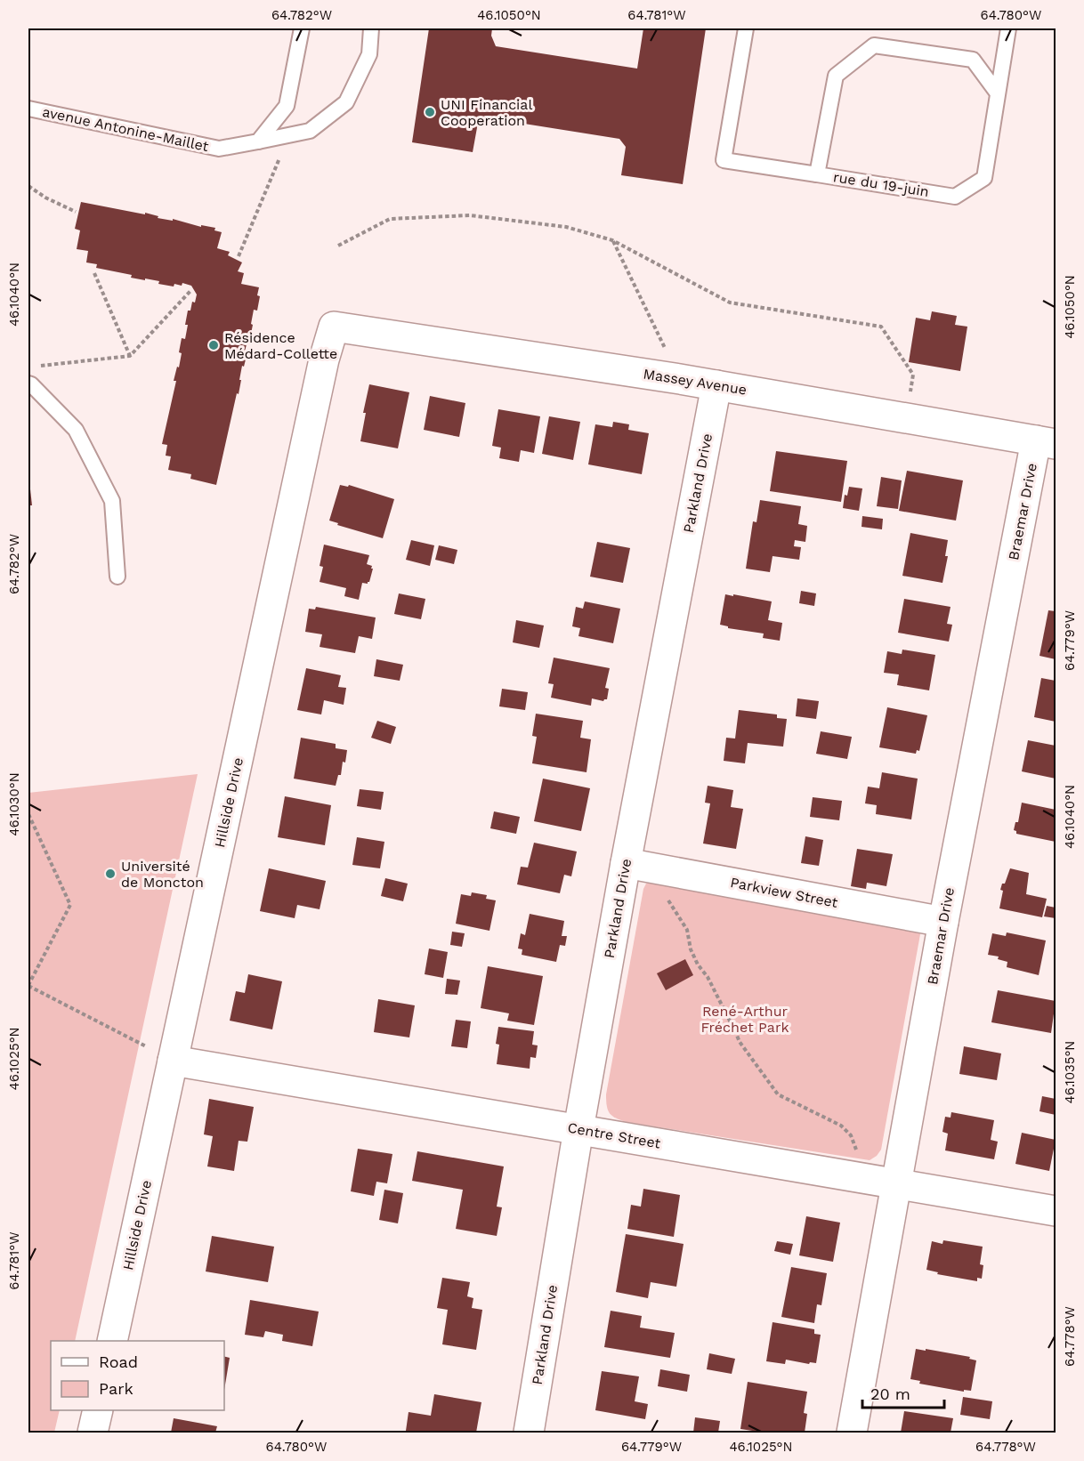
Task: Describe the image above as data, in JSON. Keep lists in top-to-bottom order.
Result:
{
  "streets": {
    "street": [
      "Massey Avenue",
      "Parkland Drive",
      "Braemar Drive",
      "Hillside Drive",
      "Parkview Street",
      "Centre Street"
    ],
    "lane": ["avenue Antonine-Maillet", "rue du 19-juin"]
  },
  "crossings": [
    ["Massey Avenue", "Parkland Drive"],
    ["Massey Avenue", "Braemar Drive"],
    ["Massey Avenue", "Hillside Drive"],
    ["Parkland Drive", "Parkview Street"],
    ["Parkland Drive", "Centre Street"],
    ["Braemar Drive", "Parkview Street"],
    ["Braemar Drive", "Centre Street"],
    ["Hillside Drive", "Centre Street"]
  ],
  "parks": ["René-Arthur Fréchet Park"],
  "places": ["UNI Financial Cooperation", "Résidence Médard-Collette", "Université de Moncton"],
  "legend": ["Road", "Park"],
  "scale_bar": "20 m",
  "coordinates": [
    "64.782°W",
    "46.1050°N",
    "64.781°W",
    "64.780°W",
    "46.1040°N",
    "64.779°W",
    "46.1030°N",
    "46.1025°N",
    "46.1035°N",
    "64.778°W"
  ]
}
